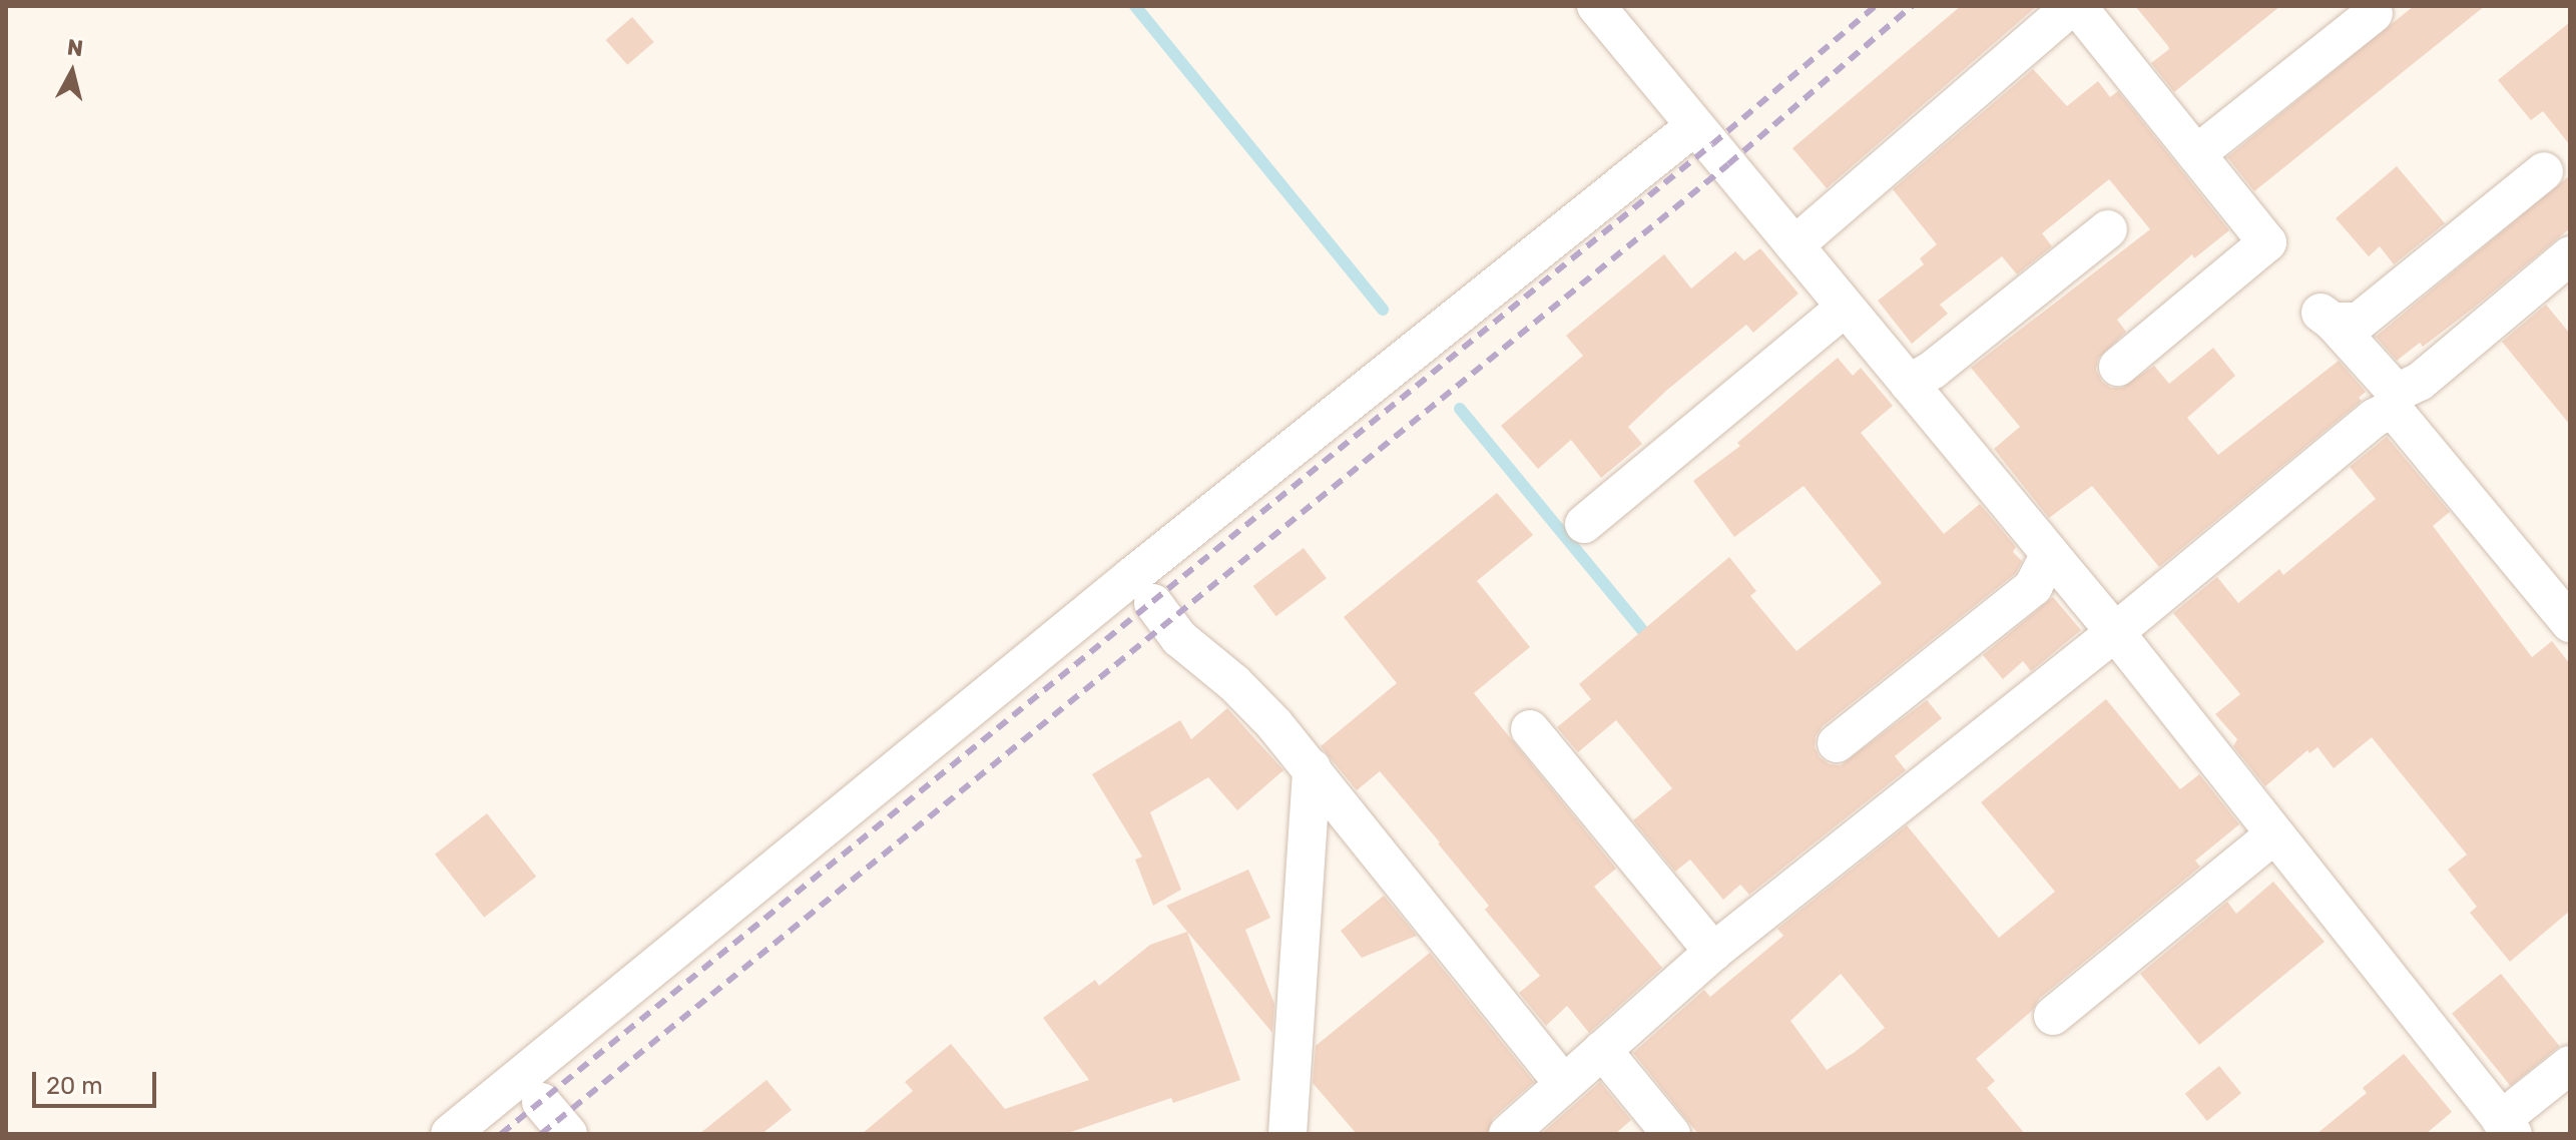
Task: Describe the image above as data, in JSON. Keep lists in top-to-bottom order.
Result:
{
  "scale_bar": "20 m",
  "north": "top"
}
